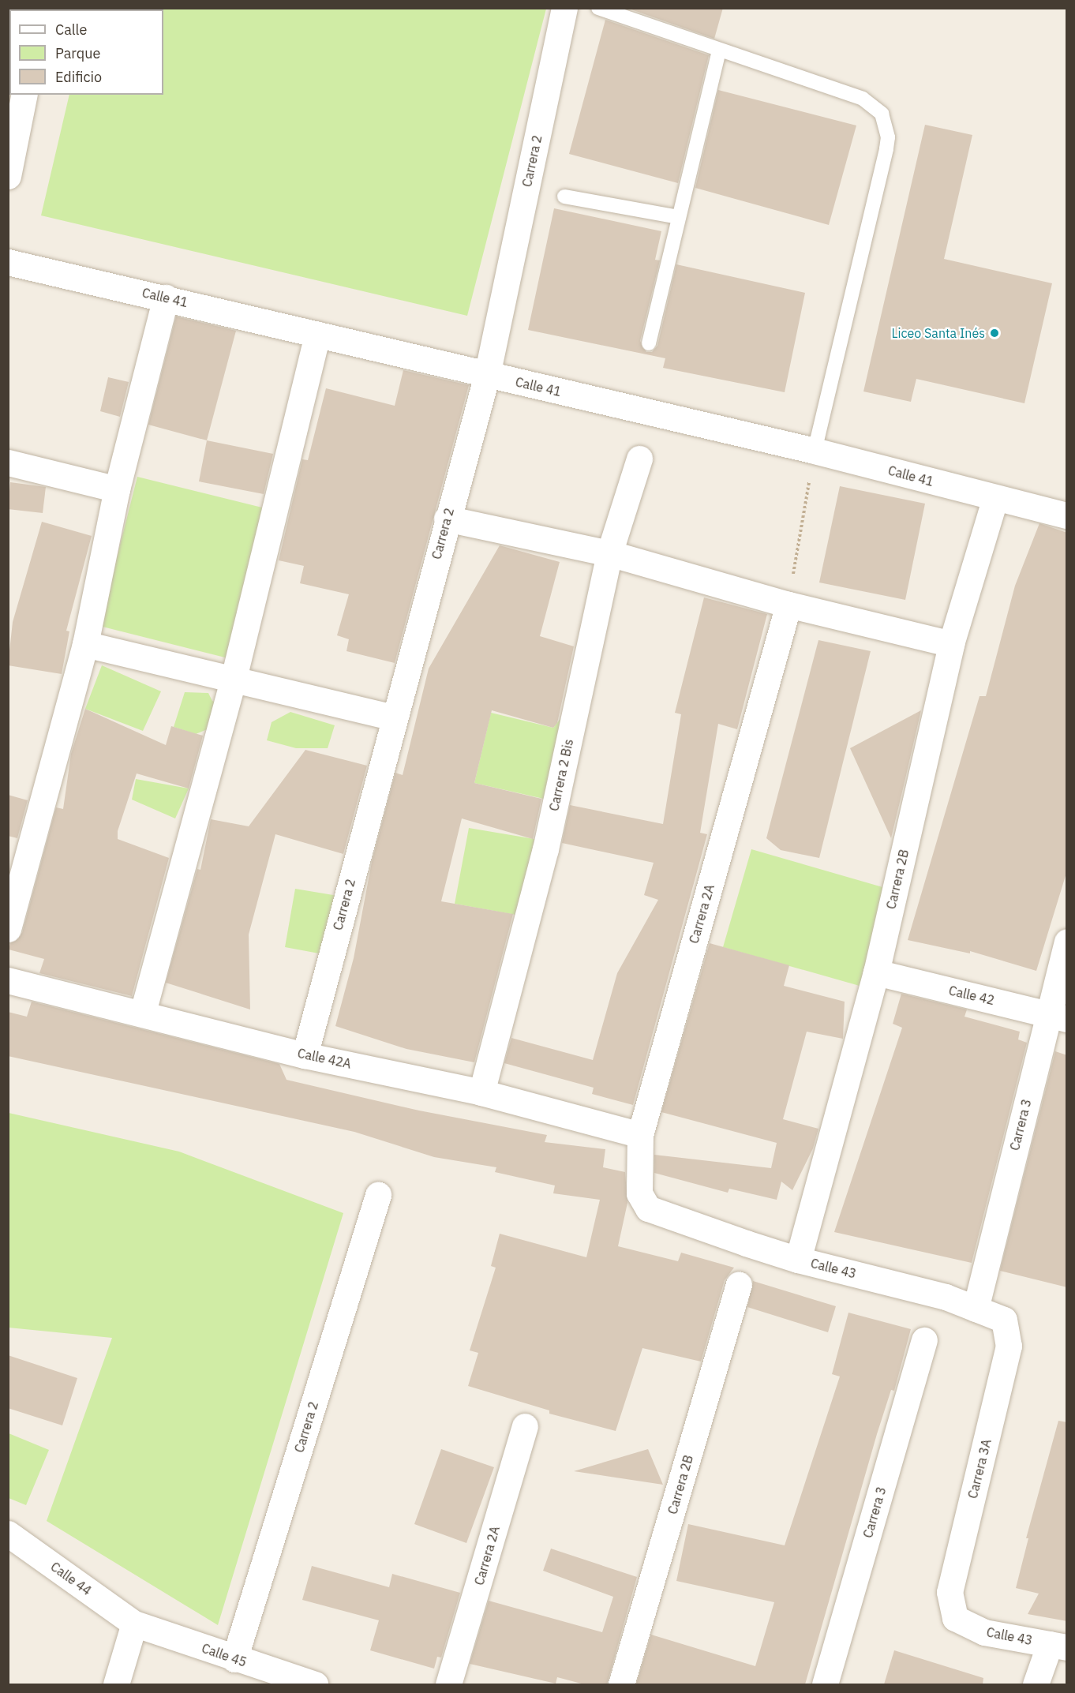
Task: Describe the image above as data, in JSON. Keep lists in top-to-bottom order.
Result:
{
  "streets": {
    "street": [
      "Carrera 2",
      "Calle 41",
      "Carrera 2 Bis",
      "Carrera 2B",
      "Carrera 2A",
      "Calle 42",
      "Calle 42A",
      "Carrera 3",
      "Calle 43",
      "Carrera 3A",
      "Calle 44",
      "Calle 45"
    ]
  },
  "crossings": [
    ["Carrera 2", "Calle 41"],
    ["Carrera 2", "Calle 42A"],
    ["Carrera 2", "Calle 45"],
    ["Calle 41", "Carrera 2B"],
    ["Carrera 2 Bis", "Calle 42A"],
    ["Carrera 2B", "Calle 42"],
    ["Carrera 2B", "Calle 43"],
    ["Carrera 2A", "Calle 42A"],
    ["Carrera 2A", "Calle 43"],
    ["Calle 42", "Carrera 3"],
    ["Carrera 3", "Calle 43"],
    ["Calle 43", "Carrera 3A"],
    ["Calle 44", "Calle 45"]
  ],
  "places": ["Liceo Santa Inés"],
  "legend": ["Calle", "Parque", "Edificio"]
}
